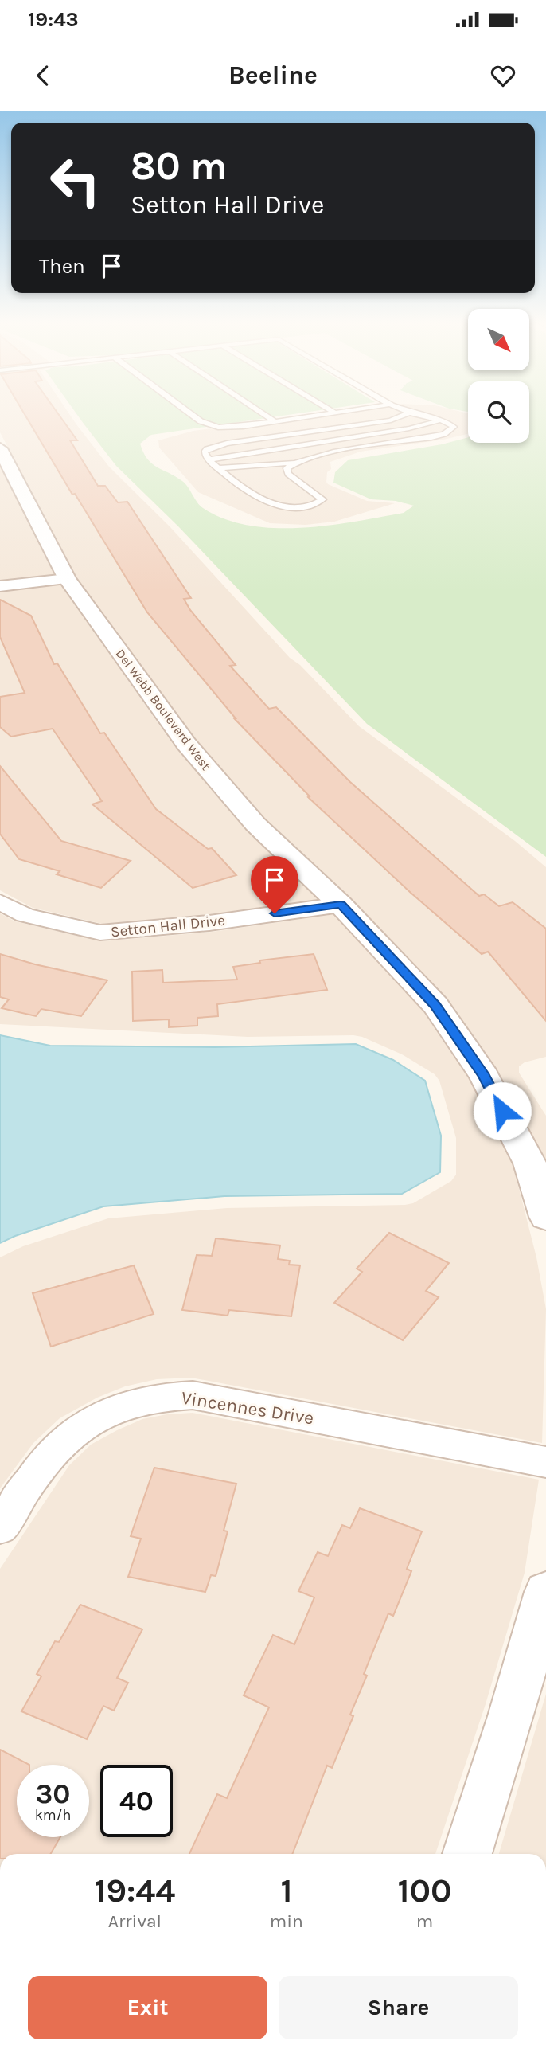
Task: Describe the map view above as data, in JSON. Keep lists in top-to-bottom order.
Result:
{
  "streets": {
    "street": ["Del Webb Boulevard West", "Setton Hall Drive", "Vincennes Drive"]
  },
  "crossings": [
    ["Del Webb Boulevard West", "Setton Hall Drive"]
  ],
  "north": "bottom right",
  "page": {
    "status": "19:43",
    "header": "Beeline",
    "turn": ["80 m", "Setton Hall Drive"],
    "then": "Then",
    "speed": "30 km/h",
    "limit": "40",
    "eta": [
      "19:44",
      "Arrival",
      "1",
      "min",
      "100",
      "m"
    ],
    "buttons": ["Exit", "Share"]
  }
}
